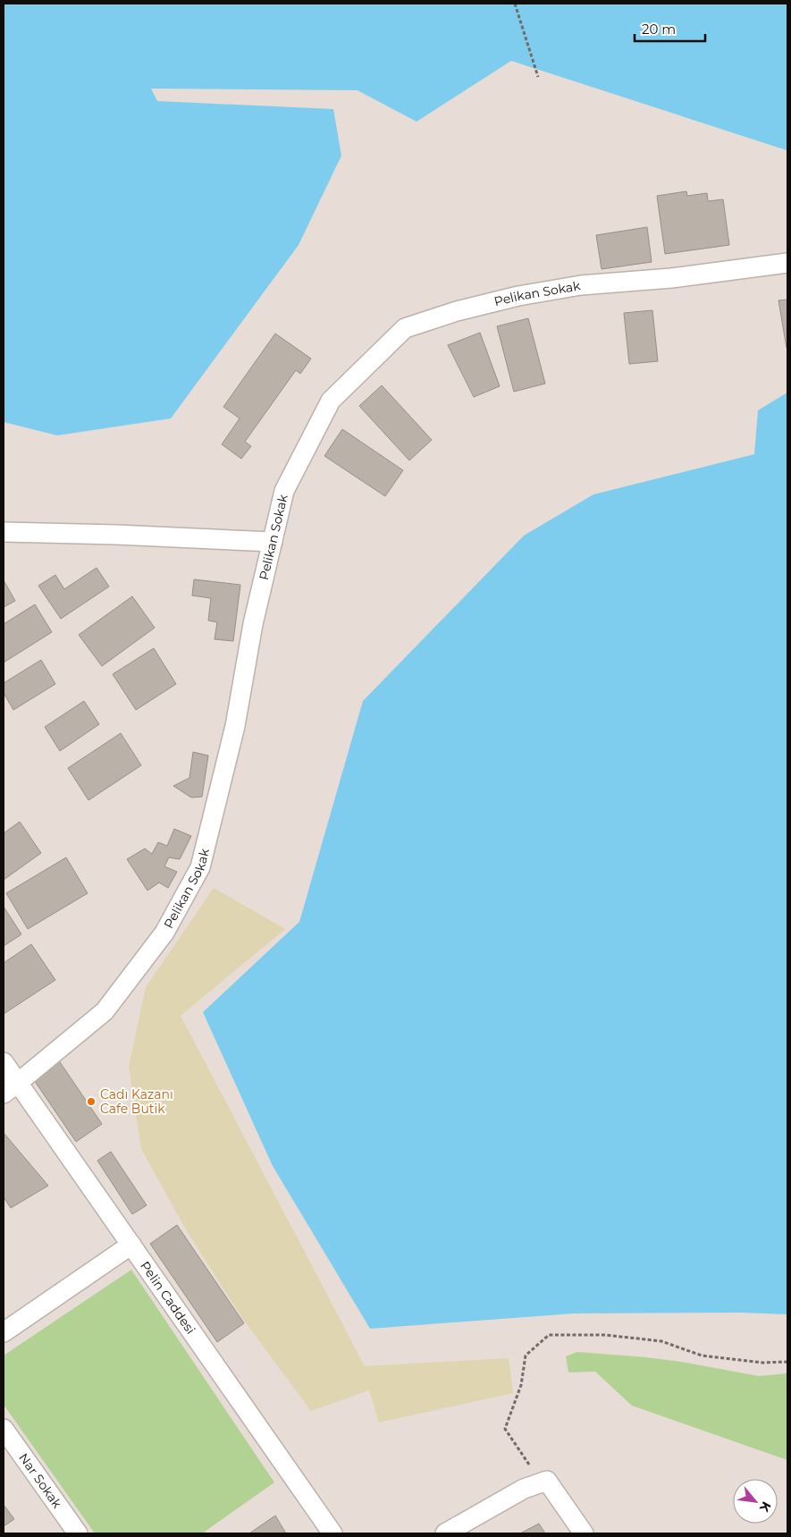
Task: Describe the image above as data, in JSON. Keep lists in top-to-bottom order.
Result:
{
  "streets": {
    "street": ["Pelikan Sokak", "Pelin Caddesi", "Nar Sokak"]
  },
  "crossings": [
    ["Pelikan Sokak", "Pelin Caddesi"]
  ],
  "places": ["Cadı Kazanı Cafe Butik"],
  "scale_bar": "20 m",
  "north": "bottom right"
}
